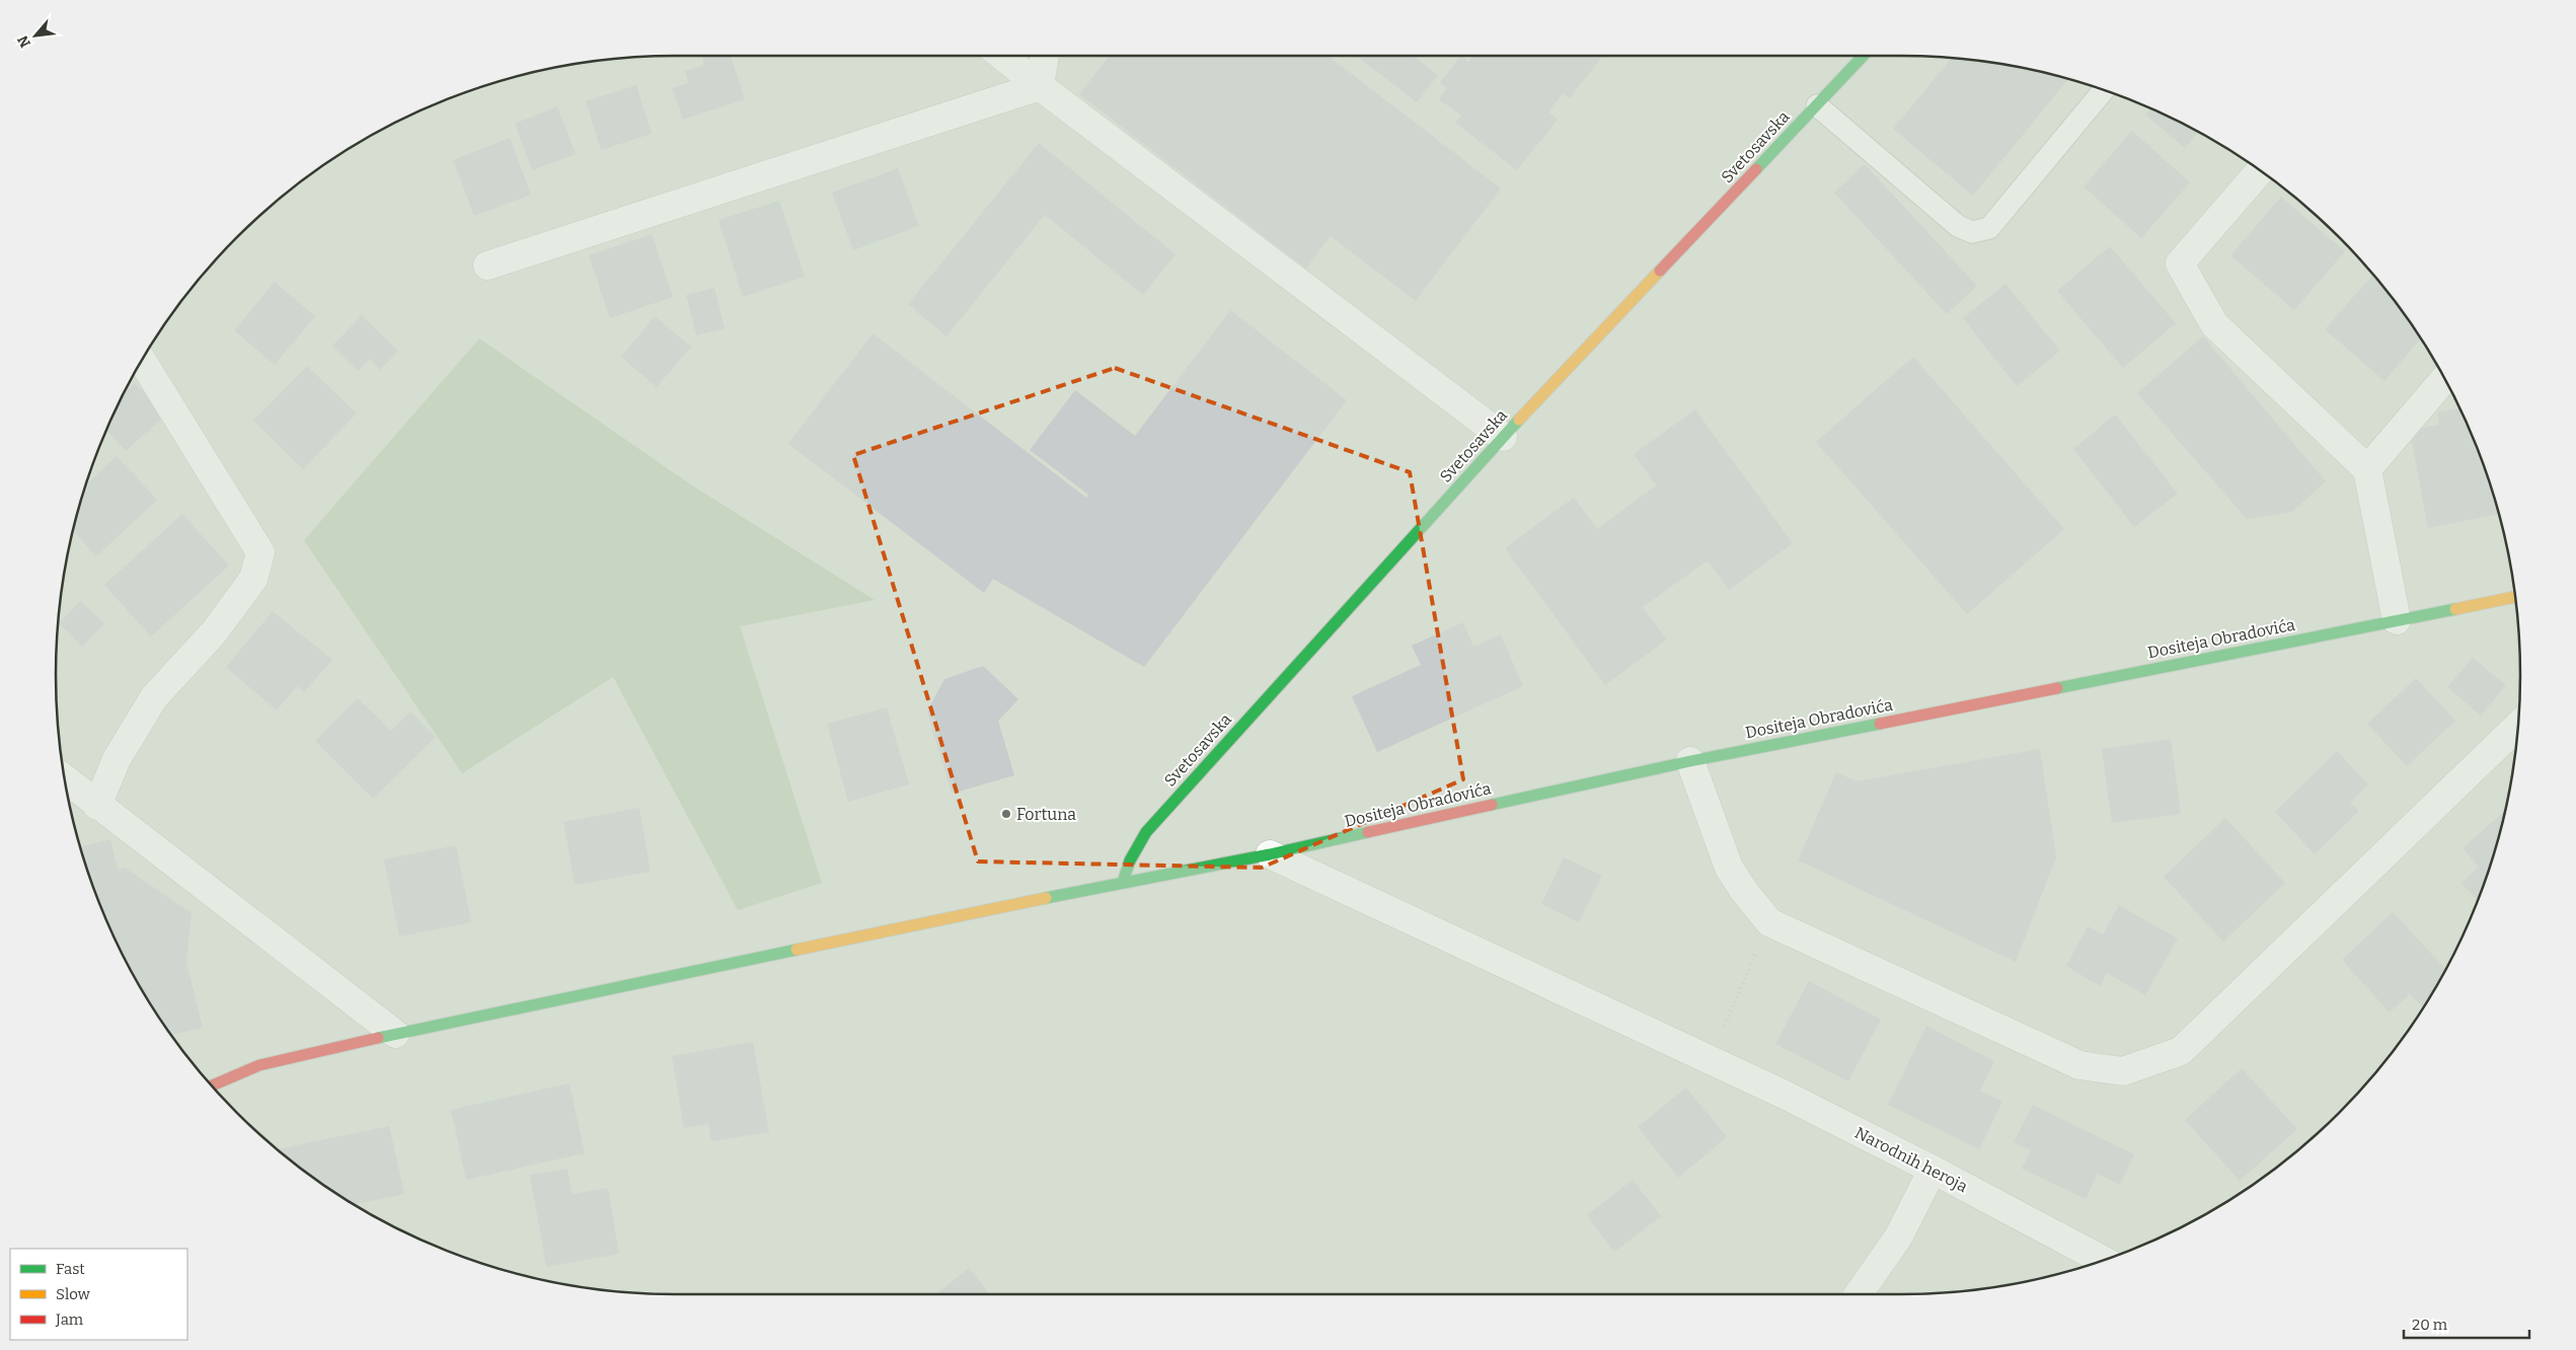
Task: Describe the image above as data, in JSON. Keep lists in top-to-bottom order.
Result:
{
  "streets": {
    "street": ["Svetosavska", "Dositeja Obradovića", "Narodnih heroja"]
  },
  "crossings": [
    ["Svetosavska", "Dositeja Obradovića"],
    ["Dositeja Obradovića", "Narodnih heroja"]
  ],
  "places": ["Fortuna"],
  "legend": ["Fast", "Slow", "Jam"],
  "scale_bar": "20 m",
  "north": "bottom left"
}
